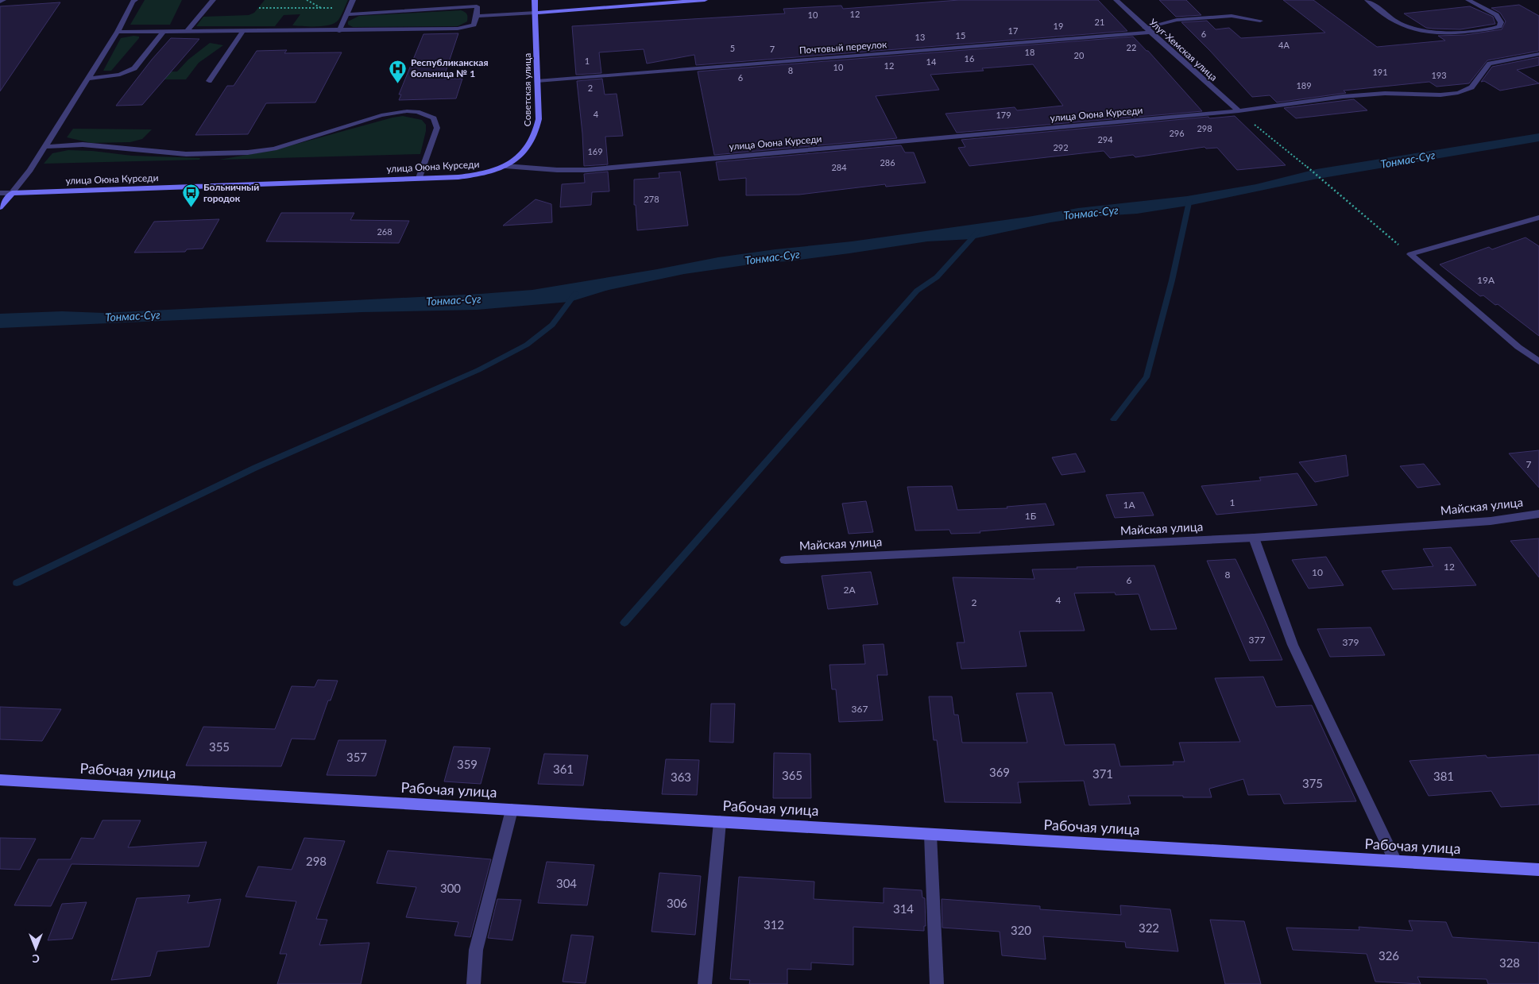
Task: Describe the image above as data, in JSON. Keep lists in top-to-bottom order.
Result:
{
  "streets": {
    "street": [
      "Почтовый переулок",
      "Улуг-Хемская улица",
      "Советская улица",
      "улица Оюна Курседи",
      "Майская улица",
      "Рабочая улица"
    ]
  },
  "crossings": [
    ["Почтовый переулок", "Улуг-Хемская улица"],
    ["Почтовый переулок", "Советская улица"],
    ["Улуг-Хемская улица", "улица Оюна Курседи"],
    ["Советская улица", "улица Оюна Курседи"]
  ],
  "water": ["Тонмас-Суг"],
  "places": {
    "hospital": ["Республиканская больница № 1"],
    "bus stop": ["Больничный городок"]
  },
  "house_numbers": [
    "12",
    "10",
    "21",
    "19",
    "17",
    "6",
    "15",
    "13",
    "4А",
    "22",
    "5",
    "7",
    "18",
    "20",
    "16",
    "1",
    "14",
    "12",
    "10",
    "8",
    "191",
    "193",
    "6",
    "189",
    "2",
    "4",
    "179",
    "298",
    "296",
    "294",
    "292",
    "169",
    "286",
    "284",
    "278",
    "268",
    "19А",
    "7",
    "1",
    "1А",
    "1Б",
    "12",
    "10",
    "8",
    "6",
    "2А",
    "4",
    "2",
    "377",
    "379",
    "367",
    "355",
    "357",
    "359",
    "361",
    "369",
    "371",
    "365",
    "381",
    "363",
    "375",
    "298",
    "304",
    "300",
    "306",
    "314",
    "312",
    "322",
    "320",
    "326",
    "328"
  ],
  "north": "bottom"
}
